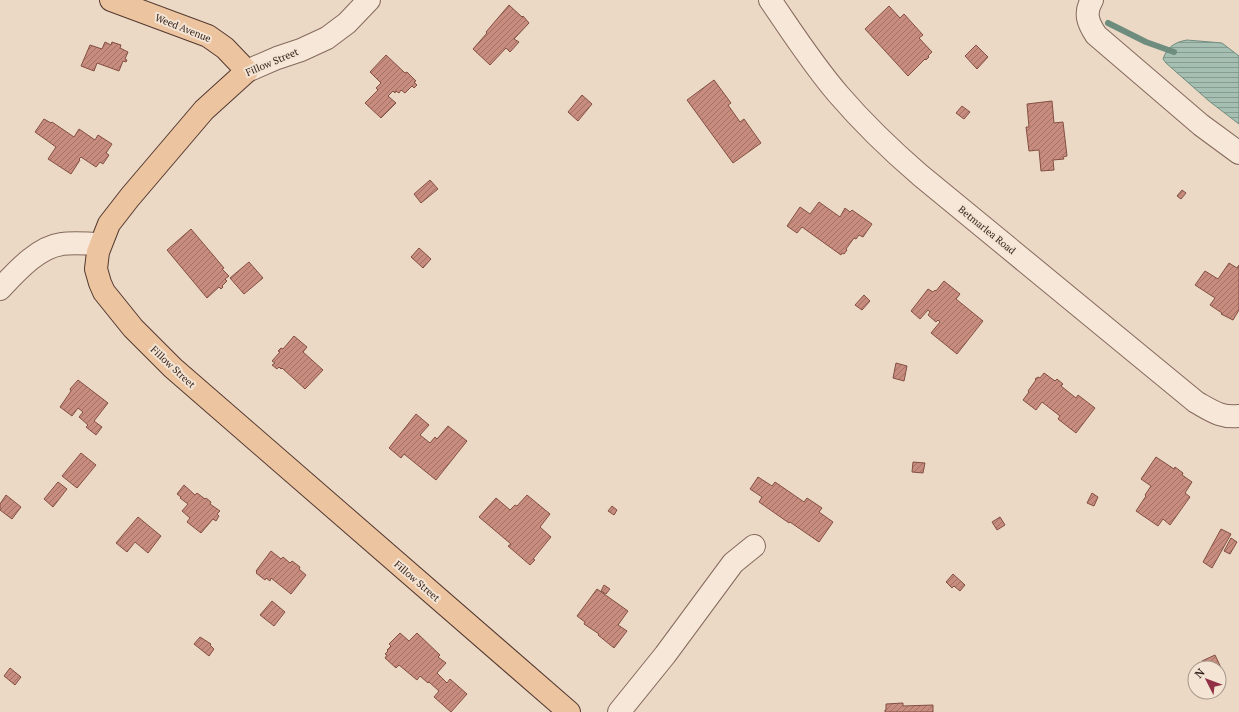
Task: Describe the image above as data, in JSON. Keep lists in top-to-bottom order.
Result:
{
  "streets": {
    "main road": ["Weed Avenue", "Fillow Street"],
    "street": ["Betmarlea Road"]
  },
  "crossings": [
    ["Weed Avenue", "Fillow Street"]
  ],
  "north": "top left"
}
